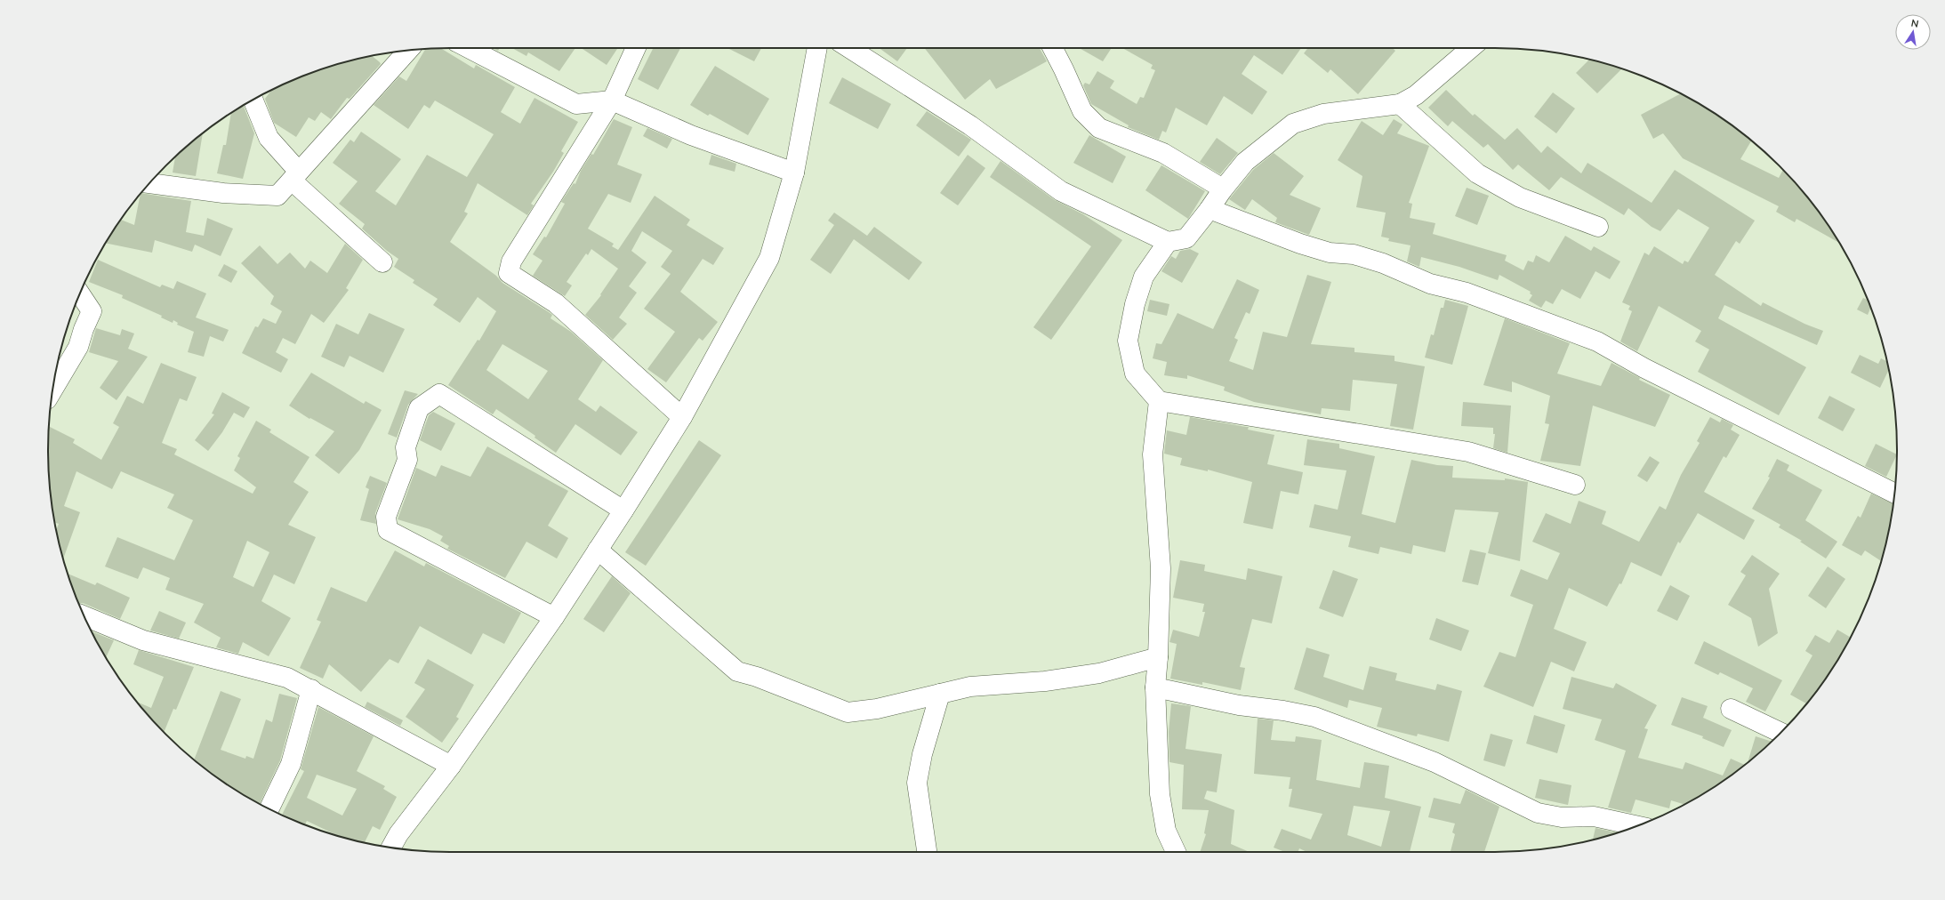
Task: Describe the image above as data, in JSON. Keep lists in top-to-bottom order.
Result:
{
  "north": "top"
}
